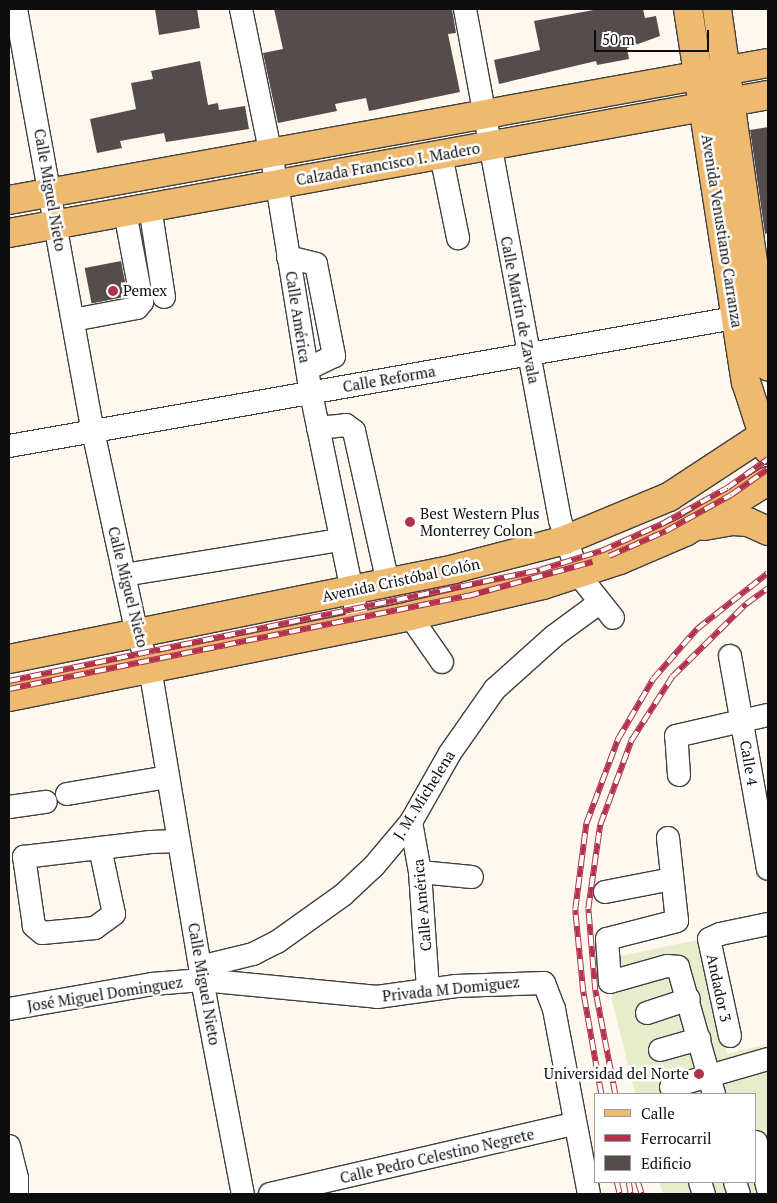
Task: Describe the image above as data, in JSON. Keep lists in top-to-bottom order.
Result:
{
  "streets": {
    "main road": ["Calzada Francisco I. Madero", "Avenida Venustiano Carranza", "Avenida Cristóbal Colón"],
    "street": [
      "Calle Miguel Nieto",
      "Calle Martín de Zavala",
      "Calle América",
      "Calle Reforma",
      "Calle 4",
      "J. M. Michelena",
      "Andador 3",
      "Privada M Domiguez",
      "José Miguel Dominguez",
      "Calle Pedro Celestino Negrete"
    ]
  },
  "crossings": [
    ["Calzada Francisco I. Madero", "Calle Miguel Nieto"],
    ["Calzada Francisco I. Madero", "Avenida Venustiano Carranza"],
    ["Calzada Francisco I. Madero", "Calle Martín de Zavala"],
    ["Calzada Francisco I. Madero", "Calle América"],
    ["Calle Miguel Nieto", "Calle Reforma"],
    ["Calle Miguel Nieto", "Avenida Cristóbal Colón"],
    ["Calle Miguel Nieto", "J. M. Michelena"],
    ["Calle Miguel Nieto", "Privada M Domiguez"],
    ["Calle Miguel Nieto", "José Miguel Dominguez"],
    ["Avenida Venustiano Carranza", "Calle Reforma"],
    ["Avenida Venustiano Carranza", "Avenida Cristóbal Colón"],
    ["Calle Martín de Zavala", "Calle Reforma"],
    ["Calle Martín de Zavala", "Avenida Cristóbal Colón"],
    ["Calle Martín de Zavala", "J. M. Michelena"],
    ["Calle América", "Calle Reforma"],
    ["Calle América", "Avenida Cristóbal Colón"],
    ["Calle América", "J. M. Michelena"],
    ["Calle América", "Privada M Domiguez"],
    ["J. M. Michelena", "Privada M Domiguez"],
    ["J. M. Michelena", "José Miguel Dominguez"],
    ["Privada M Domiguez", "José Miguel Dominguez"],
    ["Privada M Domiguez", "Calle Pedro Celestino Negrete"]
  ],
  "places": ["Pemex", "Best Western Plus Monterrey Colon", "Universidad del Norte"],
  "legend": ["Calle", "Ferrocarril", "Edificio"],
  "scale_bar": "50 m"
}
